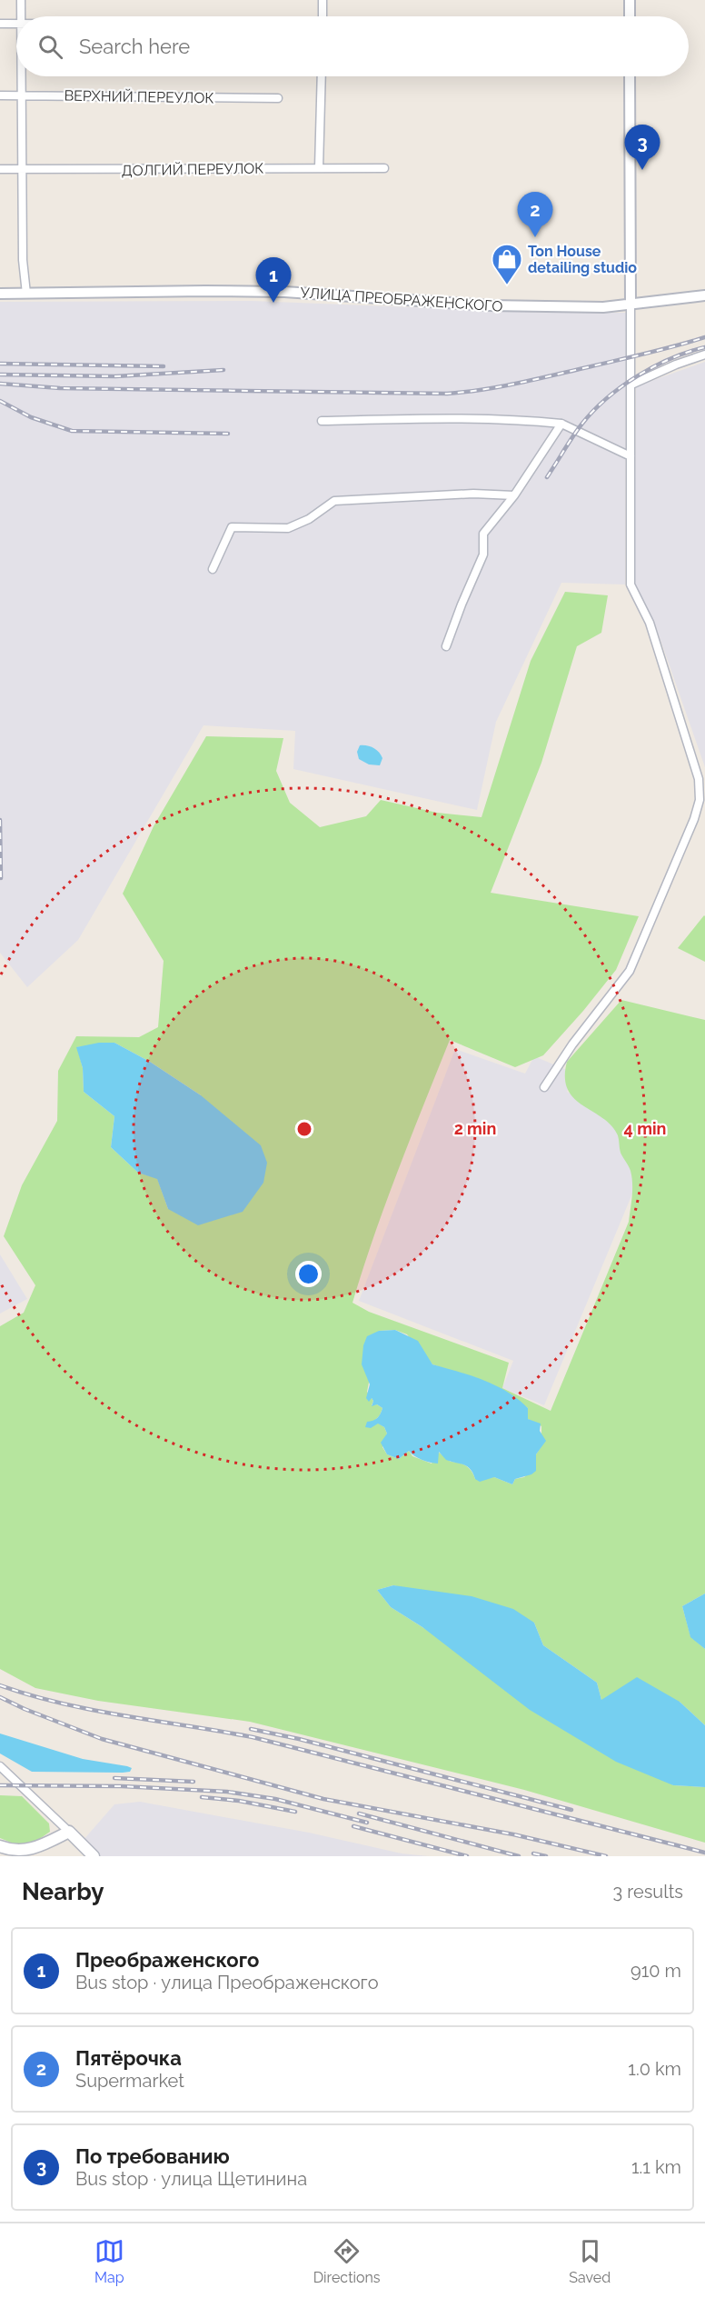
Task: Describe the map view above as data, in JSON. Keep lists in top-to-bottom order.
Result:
{
  "streets": {
    "street": ["ВЕРХНИЙ ПЕРЕУЛОК", "ДОЛГИЙ ПЕРЕУЛОК", "УЛИЦА ПРЕОБРАЖЕНСКОГО"]
  },
  "places": {
    "shop": ["Ton House detailing studio"]
  },
  "page": {
    "search": "Search here",
    "pins": ["3", "2", "1"],
    "heading": ["Nearby", "3 results"],
    "list": [
      {
        "mark": "1",
        "name": "Преображенского",
        "note": "Bus stop · улица Преображенского",
        "value": "910 m"
      },
      {
        "mark": "2",
        "name": "Пятёрочка",
        "note": "Supermarket",
        "value": "1.0 km"
      },
      {
        "mark": "3",
        "name": "По требованию",
        "note": "Bus stop · улица Щетинина",
        "value": "1.1 km"
      }
    ],
    "nav": ["Map", "Directions", "Saved"]
  },
  "rings": ["2 min", "4 min"]
}
